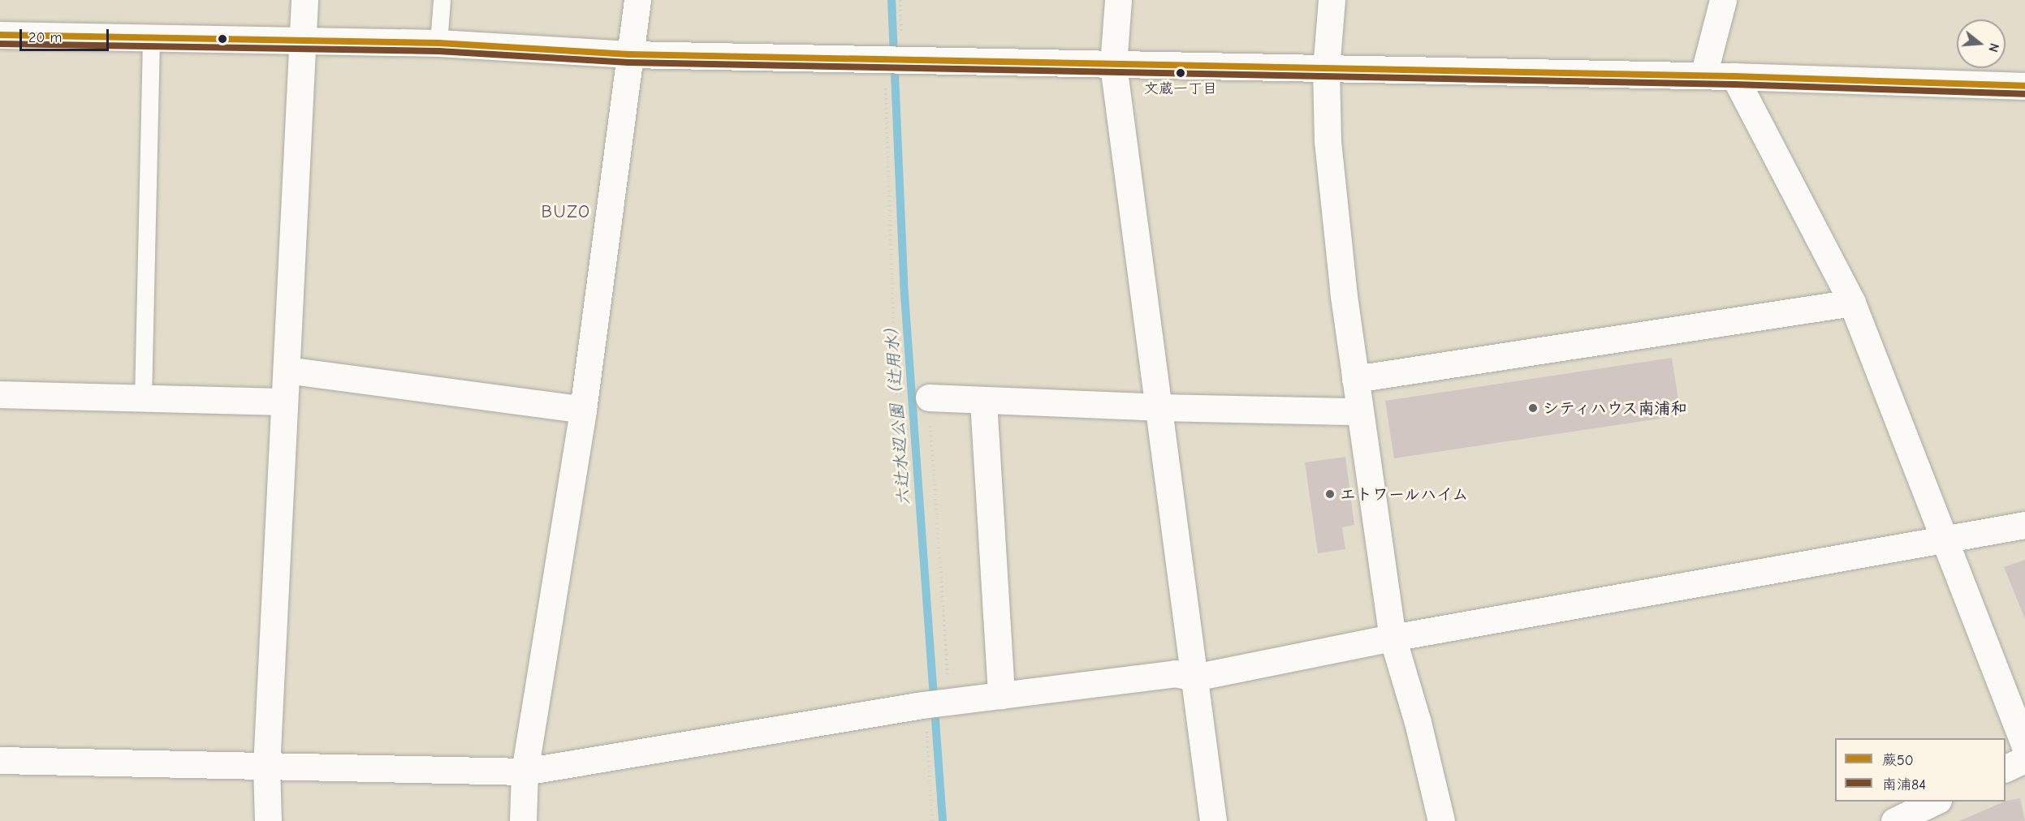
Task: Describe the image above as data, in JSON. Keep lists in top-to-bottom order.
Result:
{
  "districts": ["BUZO"],
  "water": ["六辻水辺公園（辻用水）"],
  "places": ["文蔵一丁目", "シティハウス南浦和", "エトワールハイム"],
  "lines": ["transit line 蕨50", "transit line 南浦84"],
  "legend": ["蕨50", "南浦84"],
  "scale_bar": "20 m",
  "north": "right"
}
